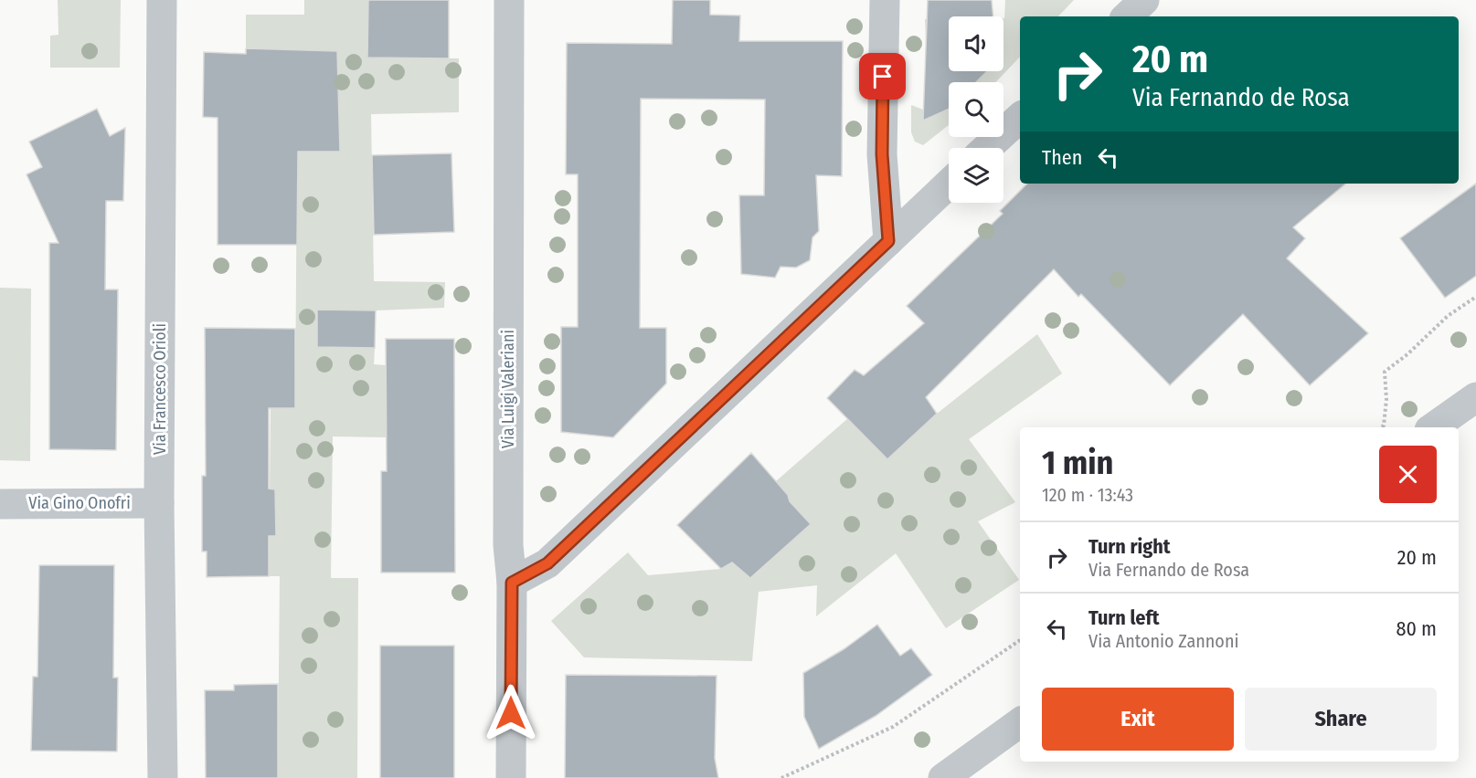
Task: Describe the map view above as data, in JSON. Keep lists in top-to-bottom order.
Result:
{
  "streets": {
    "street": ["Via Francesco Orioli", "Via Luigi Valeriani", "Via Gino Onofri"]
  },
  "crossings": [
    ["Via Francesco Orioli", "Via Gino Onofri"]
  ],
  "page": {
    "turn": ["20 m", "Via Fernando de Rosa"],
    "then": "Then",
    "heading": ["1 min", "120 m · 13:43"],
    "list": [
      {
        "name": "Turn right",
        "note": "Via Fernando de Rosa",
        "value": "20 m"
      },
      {
        "name": "Turn left",
        "note": "Via Antonio Zannoni",
        "value": "80 m"
      }
    ],
    "buttons": ["Exit", "Share"]
  }
}
